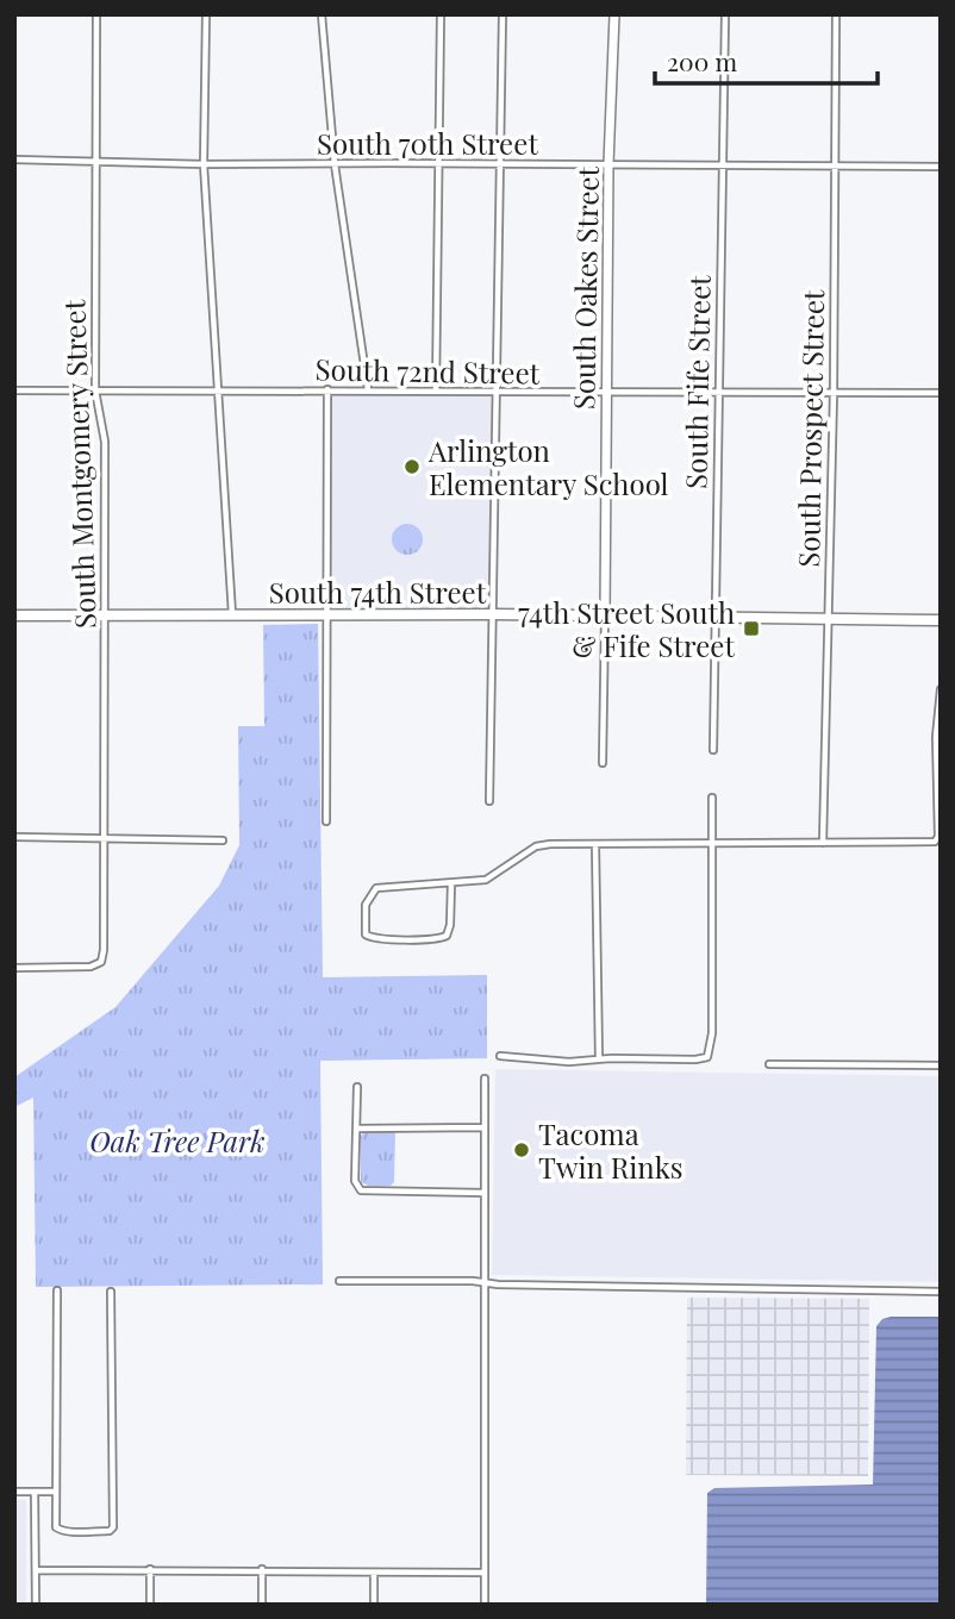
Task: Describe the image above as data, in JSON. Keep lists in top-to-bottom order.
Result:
{
  "streets": {
    "main road": ["South 74th Street"],
    "street": [
      "South 70th Street",
      "South Oakes Street",
      "South 72nd Street",
      "South Fife Street",
      "South Prospect Street",
      "South Montgomery Street"
    ]
  },
  "crossings": [
    ["South 70th Street", "South Oakes Street"],
    ["South 70th Street", "South Fife Street"],
    ["South 70th Street", "South Prospect Street"],
    ["South 70th Street", "South Montgomery Street"],
    ["South Oakes Street", "South 72nd Street"],
    ["South Oakes Street", "South 74th Street"],
    ["South 72nd Street", "South Fife Street"],
    ["South 72nd Street", "South Prospect Street"],
    ["South 72nd Street", "South Montgomery Street"],
    ["South Fife Street", "South 74th Street"],
    ["South Prospect Street", "South 74th Street"],
    ["South Montgomery Street", "South 74th Street"]
  ],
  "parks": ["Oak Tree Park"],
  "places": {
    "other": ["Arlington Elementary School", "Tacoma Twin Rinks"],
    "transit": ["74th Street South & Fife Street"]
  },
  "scale_bar": "200 m"
}
